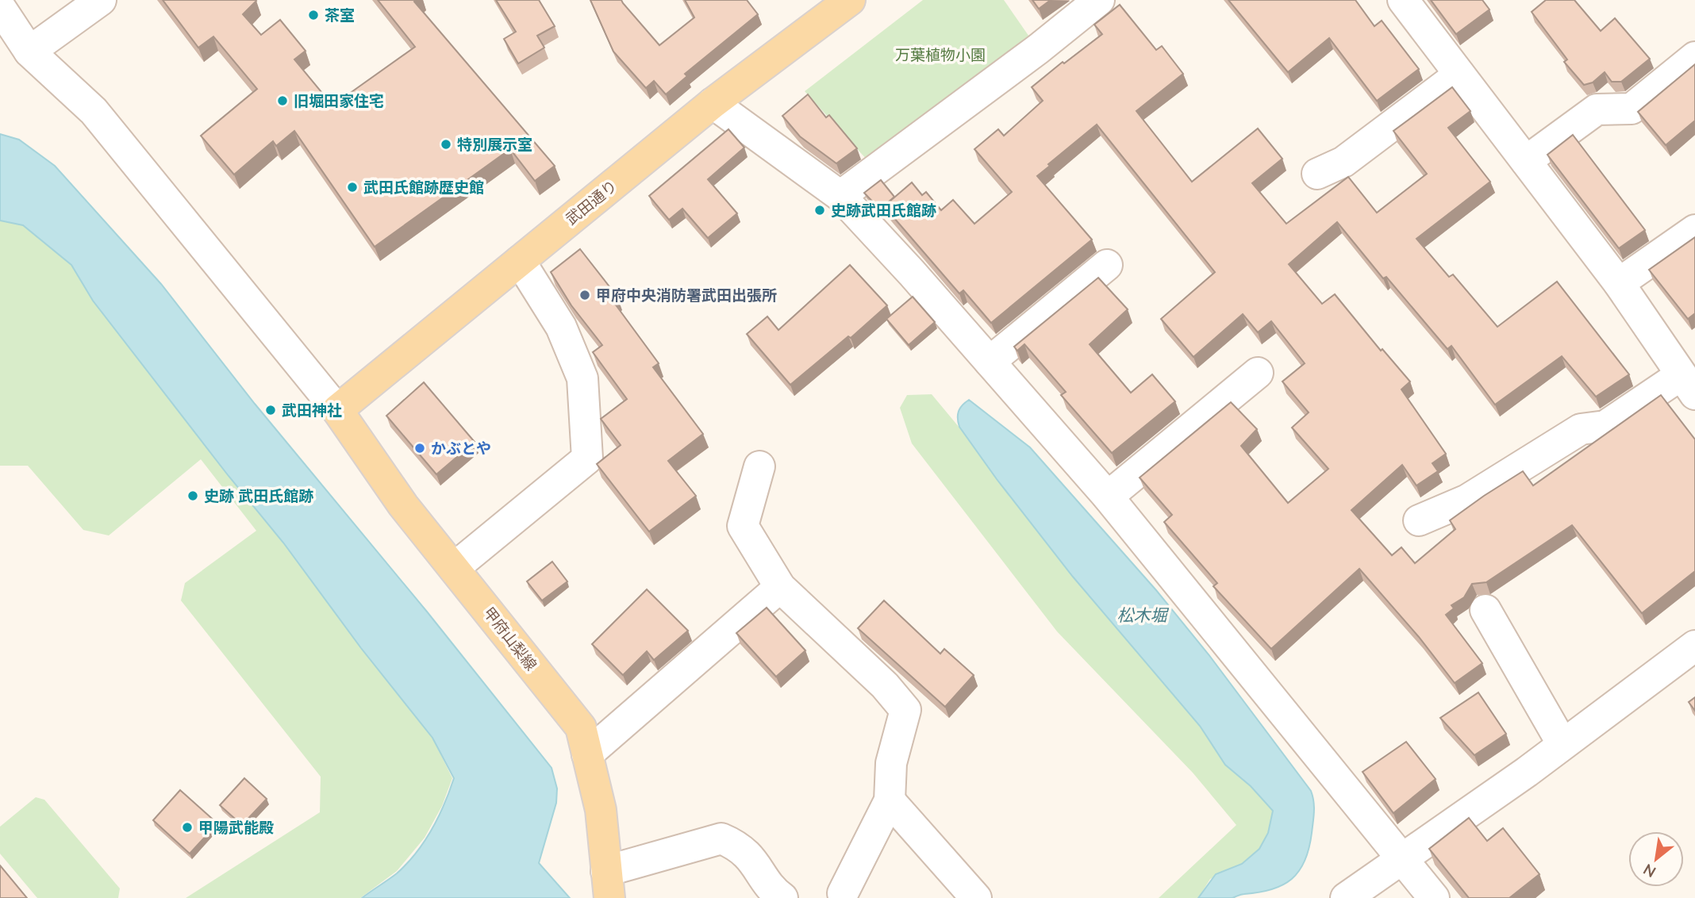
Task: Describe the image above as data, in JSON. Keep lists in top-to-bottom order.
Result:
{
  "streets": {
    "main road": ["武田通り", "甲府山梨線"]
  },
  "crossings": [
    ["武田通り", "甲府山梨線"]
  ],
  "water": ["松木堀"],
  "parks": ["万葉植物小園"],
  "places": [
    "茶室",
    "旧堀田家住宅",
    "特別展示室",
    "武田氏館跡歴史館",
    "史跡武田氏館跡",
    "甲府中央消防署武田出張所",
    "武田神社",
    "かぶとや",
    "史跡 武田氏館跡",
    "甲陽武能殿"
  ],
  "north": "bottom left"
}
